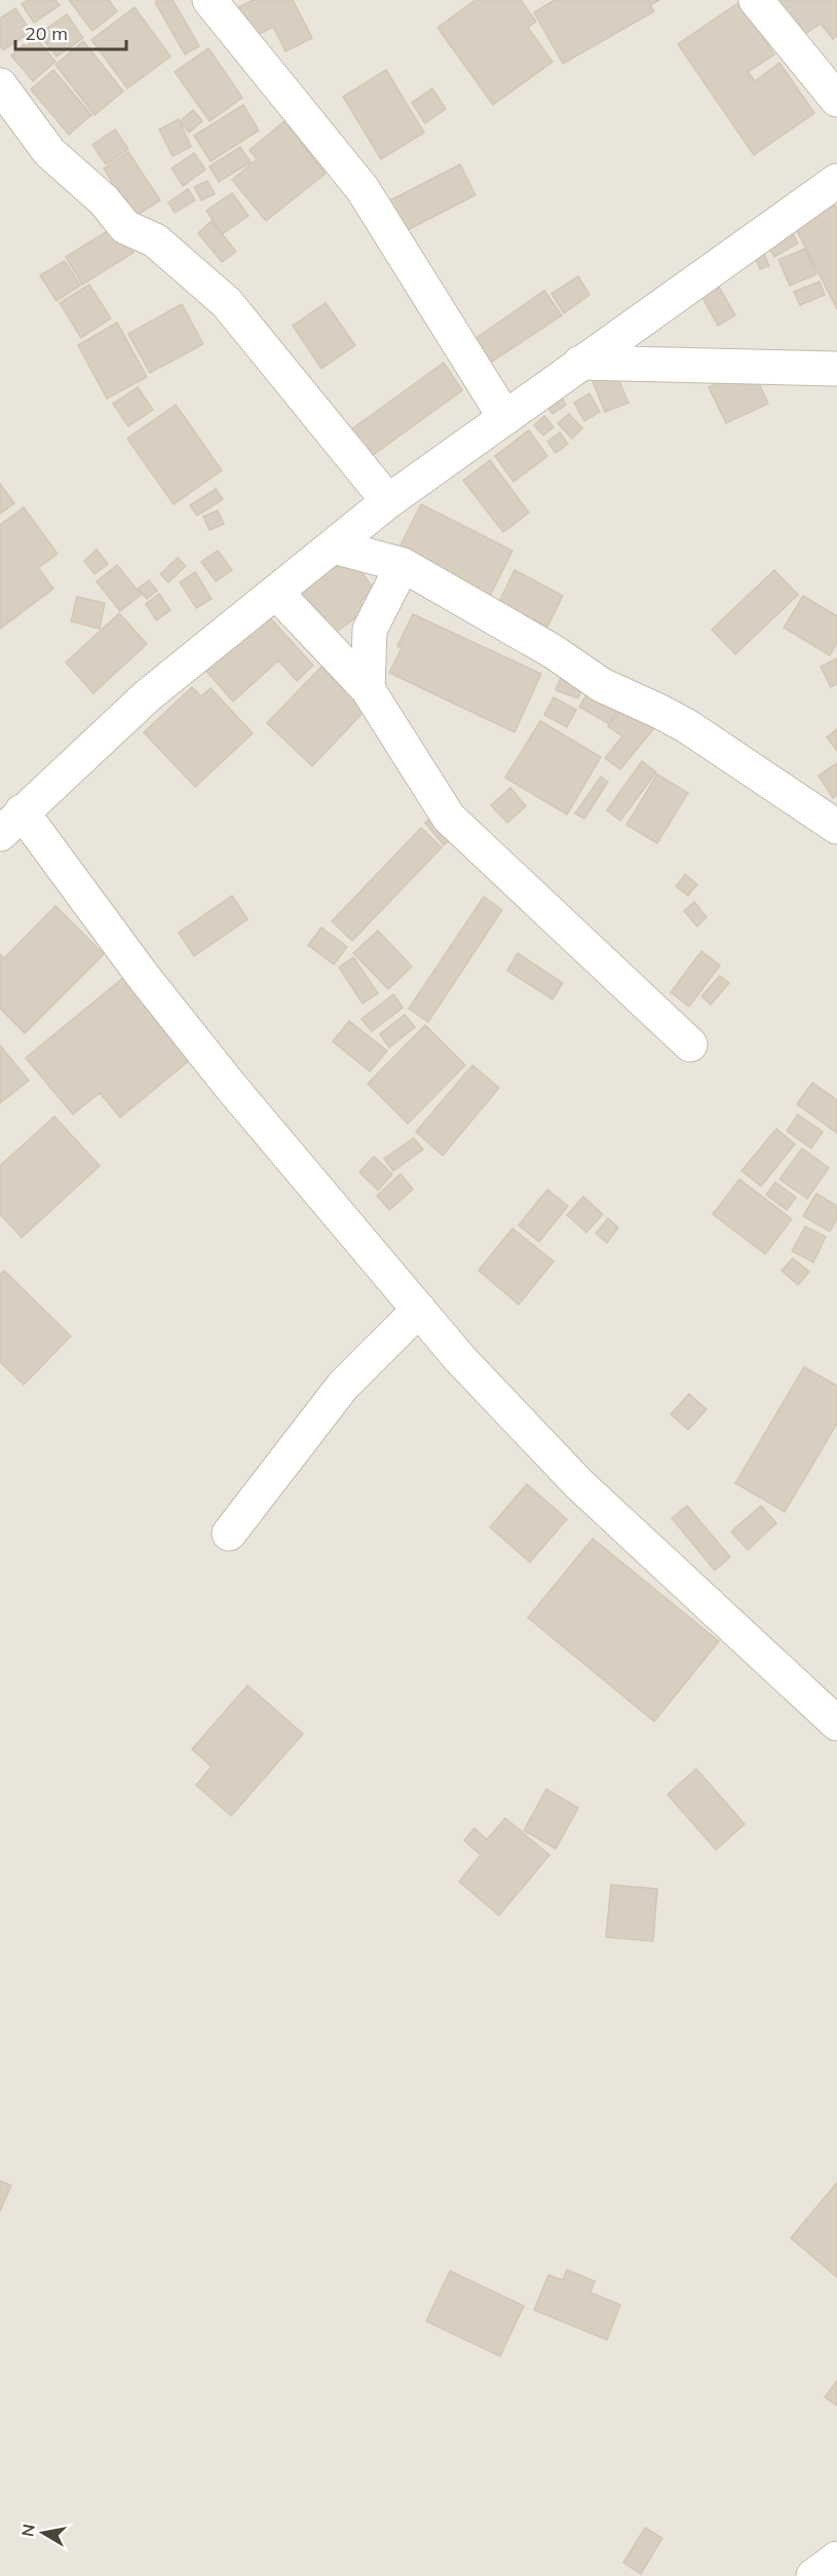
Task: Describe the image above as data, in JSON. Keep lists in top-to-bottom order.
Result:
{
  "scale_bar": "20 m",
  "north": "left"
}
